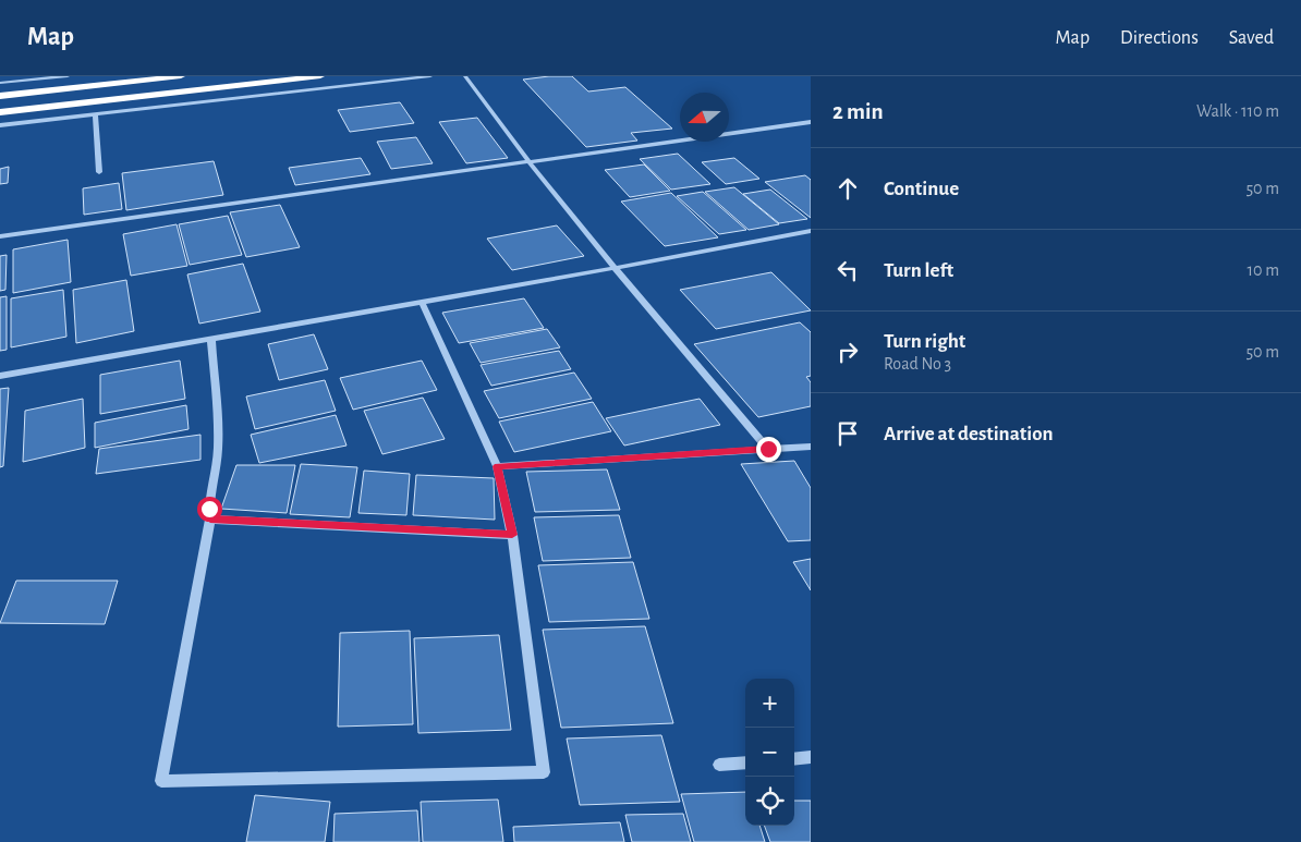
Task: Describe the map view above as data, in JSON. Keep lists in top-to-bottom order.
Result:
{
  "north": "left",
  "page": {
    "header": "Map",
    "nav": ["Map", "Directions", "Saved"],
    "heading": ["2 min", "Walk · 110 m"],
    "list": [
      ["Continue", "50 m"],
      ["Turn left", "10 m"],
      ["Turn right", "Road No 3", "50 m"],
      "Arrive at destination"
    ],
    "map_buttons": ["+", "−"]
  }
}
